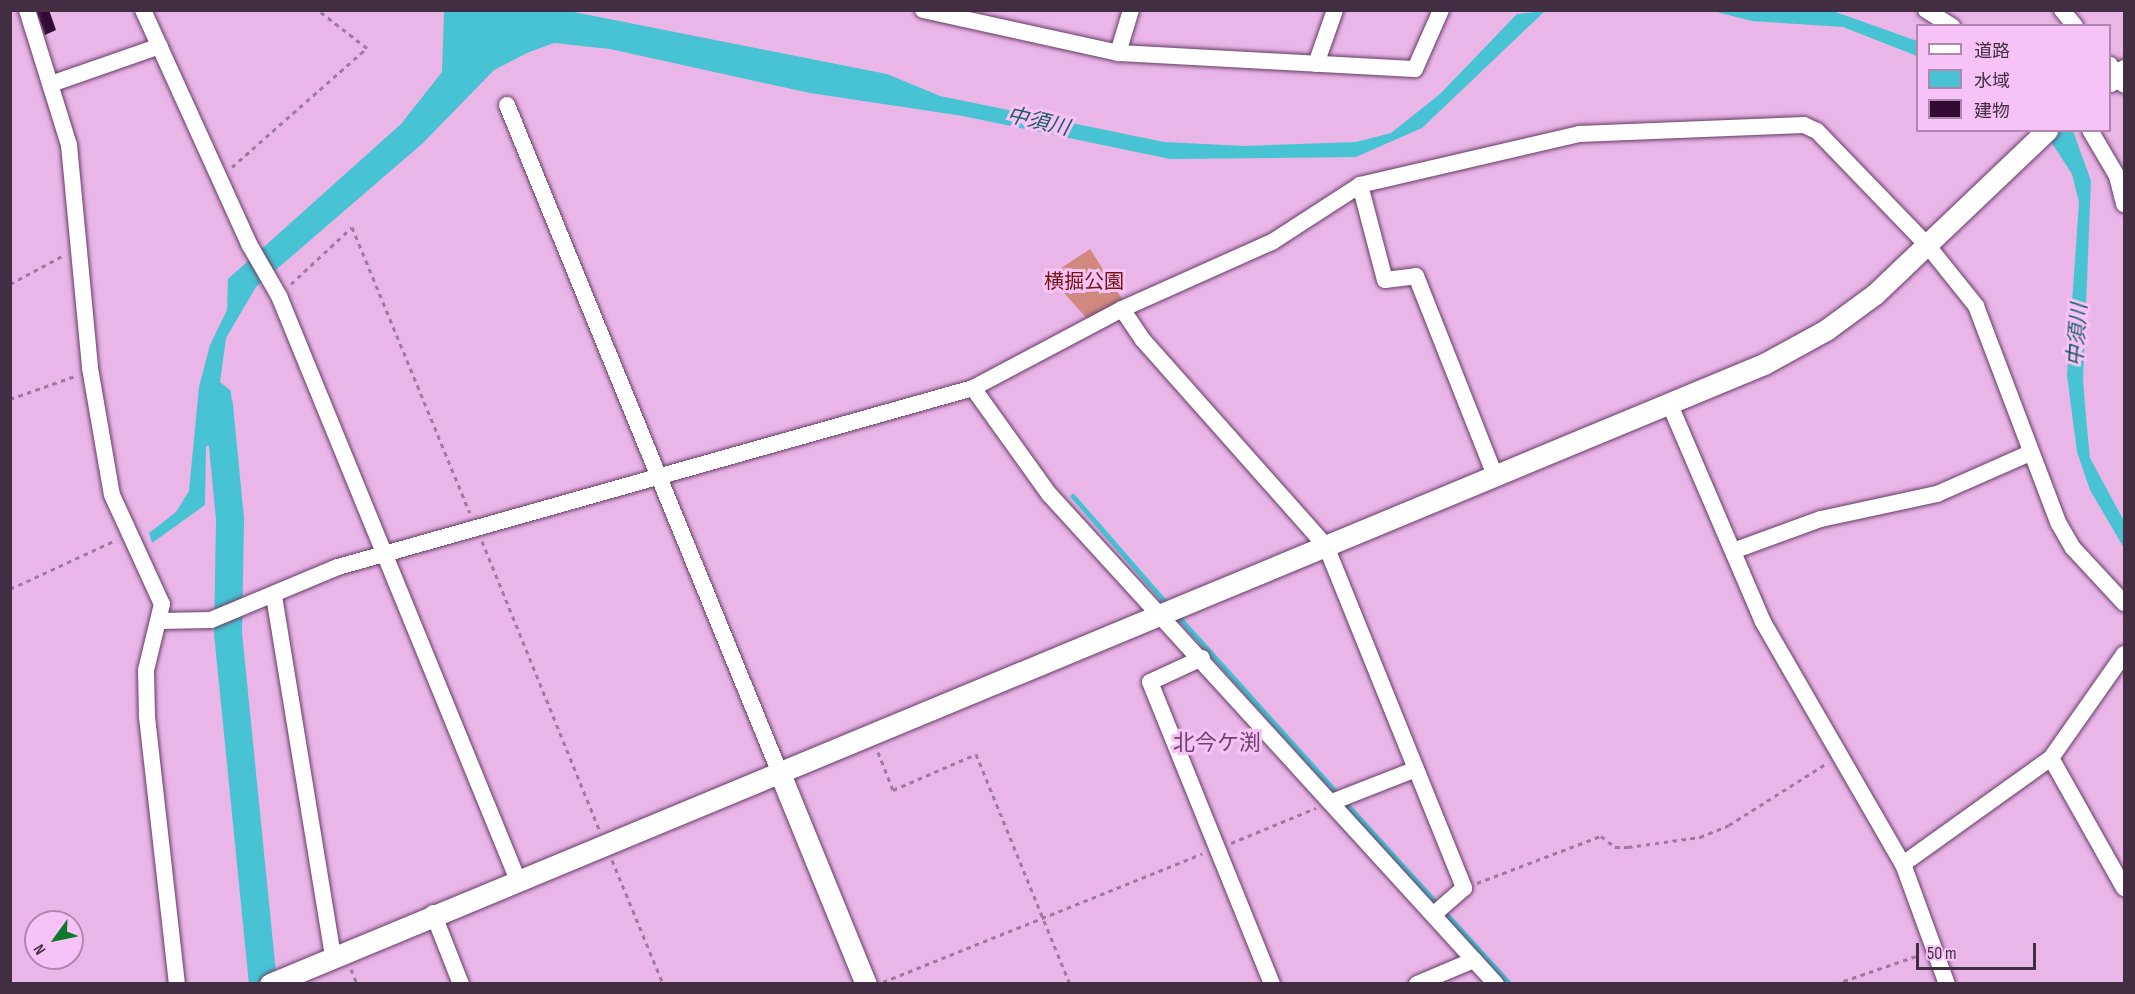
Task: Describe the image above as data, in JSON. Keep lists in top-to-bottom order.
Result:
{
  "districts": ["北今ケ渕"],
  "water": ["中須川"],
  "parks": ["横掘公園"],
  "legend": ["道路", "水域", "建物"],
  "scale_bar": "50 m",
  "north": "bottom left"
}
